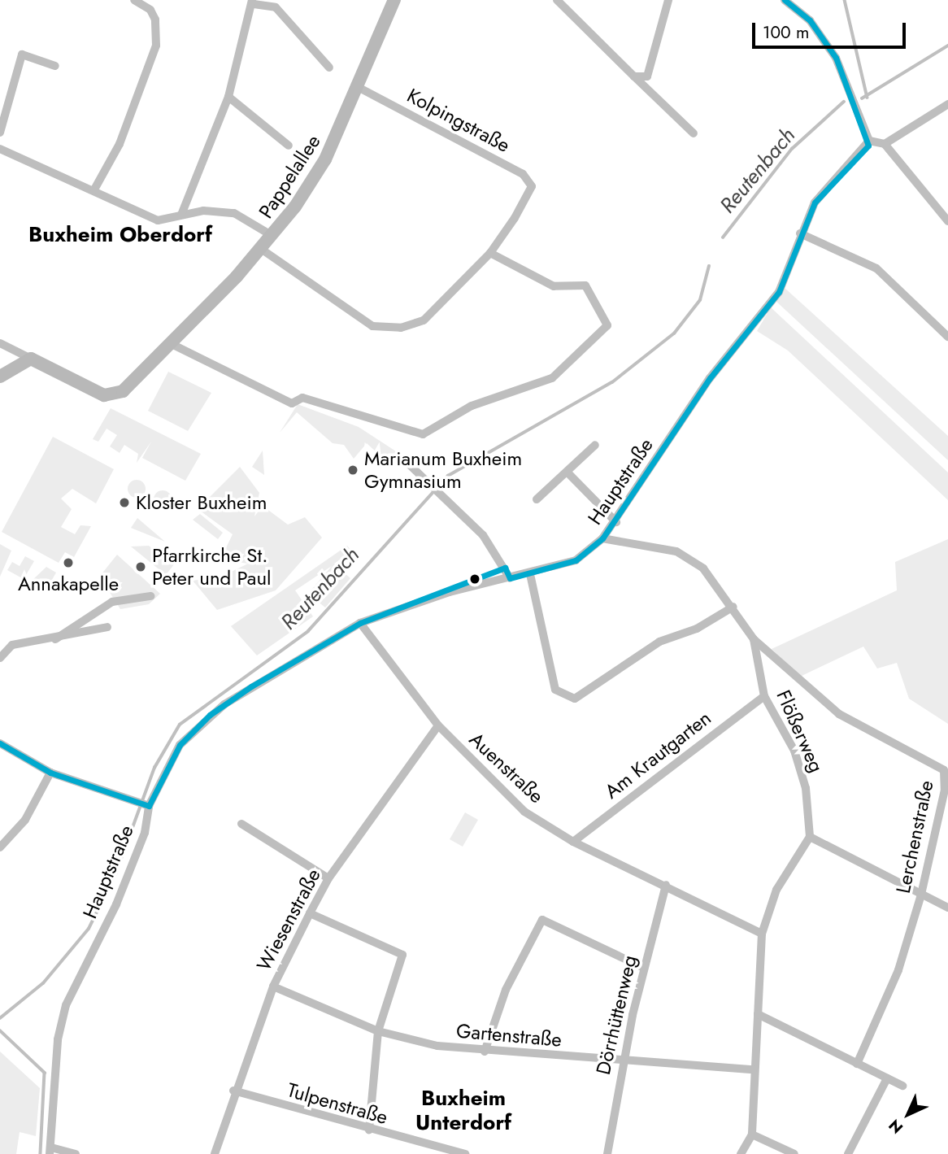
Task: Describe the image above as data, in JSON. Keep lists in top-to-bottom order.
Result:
{
  "streets": {
    "street": [
      "Kolpingstraße",
      "Pappelallee",
      "Hauptstraße",
      "Flößerweg",
      "Am Krautgarten",
      "Auenstraße",
      "Lerchenstraße",
      "Wiesenstraße",
      "Dörrhüttenweg",
      "Gartenstraße",
      "Tulpenstraße"
    ]
  },
  "crossings": [
    ["Kolpingstraße", "Pappelallee"],
    ["Hauptstraße", "Flößerweg"],
    ["Hauptstraße", "Auenstraße"],
    ["Flößerweg", "Am Krautgarten"],
    ["Flößerweg", "Lerchenstraße"],
    ["Am Krautgarten", "Auenstraße"],
    ["Auenstraße", "Wiesenstraße"],
    ["Auenstraße", "Dörrhüttenweg"],
    ["Wiesenstraße", "Gartenstraße"],
    ["Wiesenstraße", "Tulpenstraße"],
    ["Dörrhüttenweg", "Gartenstraße"]
  ],
  "districts": ["Buxheim Oberdorf", "Buxheim Unterdorf"],
  "water": ["Reutenbach"],
  "places": [
    "Marianum Buxheim Gymnasium",
    "Kloster Buxheim",
    "Annakapelle",
    "Pfarrkirche St. Peter und Paul"
  ],
  "scale_bar": "100 m",
  "north": "bottom left"
}
